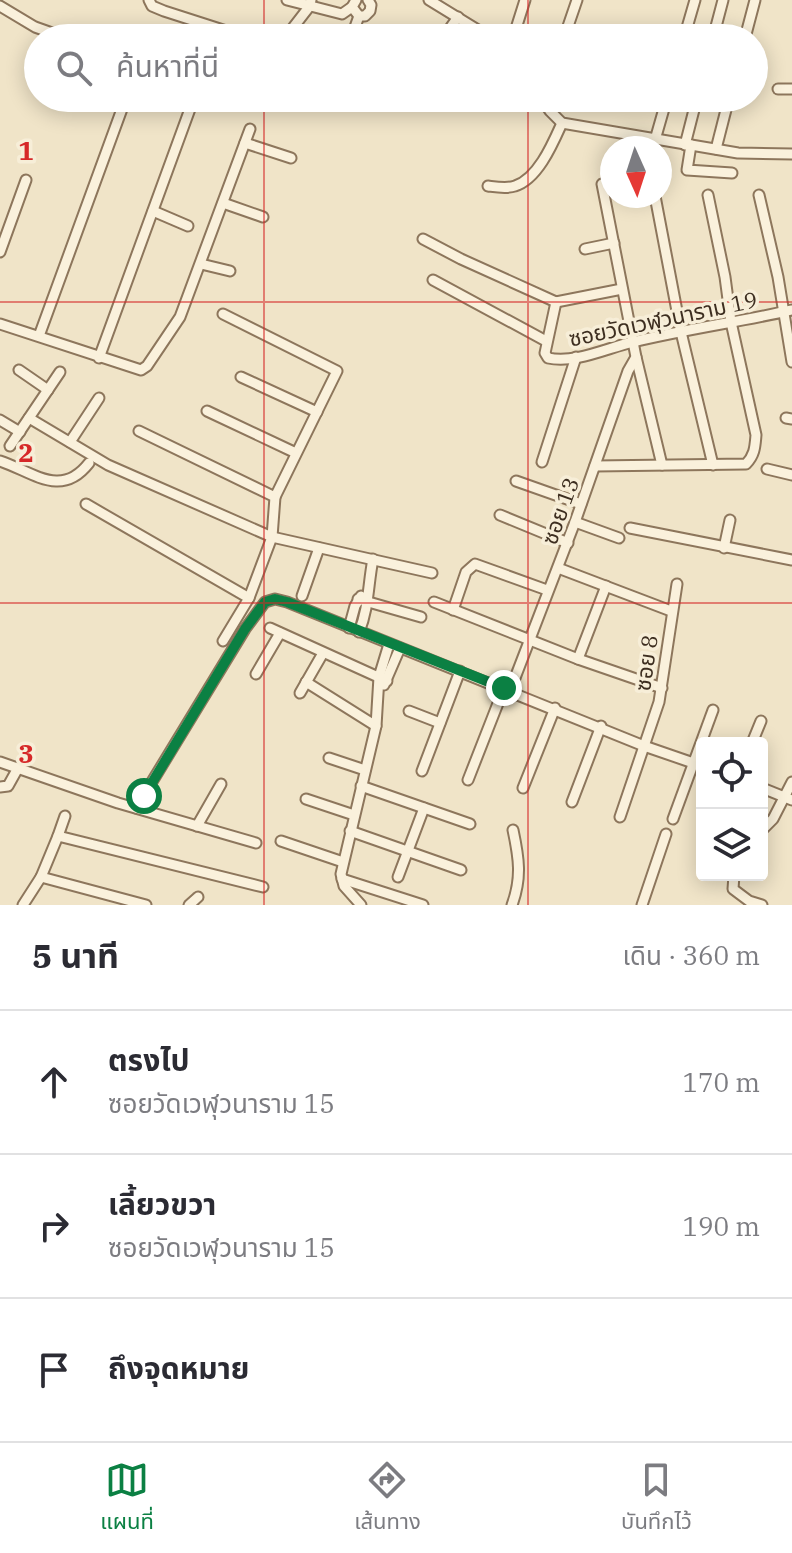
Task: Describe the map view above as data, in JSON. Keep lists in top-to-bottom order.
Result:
{
  "streets": {
    "street": ["ซอยวัดเวฬุวนาราม 19", "ซอย 13", "ซอย 8"]
  },
  "north": "bottom",
  "page": {
    "search": "ค้นหาที่นี่",
    "heading": ["5 นาที", "เดิน · 360 m"],
    "list": [
      ["ตรงไป", "ซอยวัดเวฬุวนาราม 15", "170 m"],
      ["เลี้ยวขวา", "ซอยวัดเวฬุวนาราม 15", "190 m"],
      "ถึงจุดหมาย"
    ],
    "nav": ["แผนที่", "เส้นทาง", "บันทึกไว้"]
  },
  "grid": {
    "rows": ["1", "2", "3"]
  }
}
